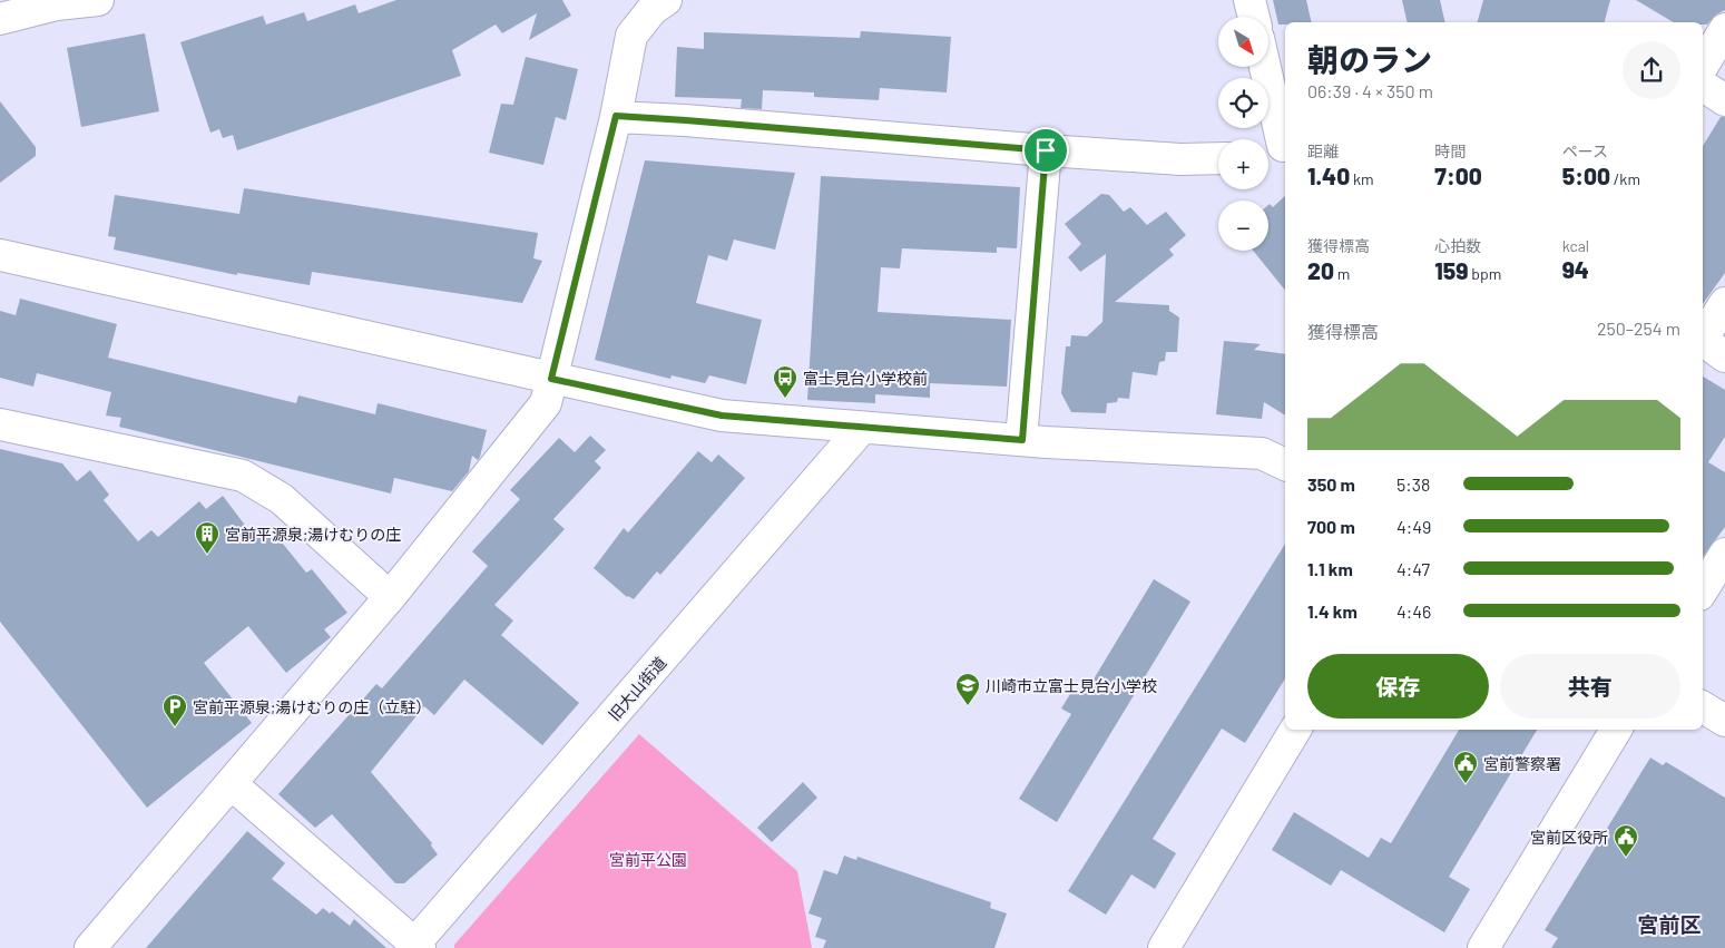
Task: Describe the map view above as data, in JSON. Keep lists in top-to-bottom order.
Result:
{
  "streets": {
    "street": ["旧大山街道"]
  },
  "districts": ["宮前区"],
  "parks": ["宮前平公園"],
  "places": {
    "bus stop": ["富士見台小学校前"],
    "building": ["宮前平源泉;湯けむりの庄"],
    "school or university": ["川崎市立富士見台小学校"],
    "parking": ["宮前平源泉;湯けむりの庄（立駐）"],
    "public building": ["宮前警察署", "宮前区役所"]
  },
  "north": "bottom right",
  "page": {
    "map_buttons": ["+", "−"],
    "heading": ["朝のラン", "06:39 · 4 × 350 m"],
    "stats": [
      ["距離", "1.40 km"],
      ["時間", "7:00"],
      ["ペース", "5:00 /km"],
      ["獲得標高", "20 m"],
      ["心拍数", "159 bpm"],
      ["kcal", "94"]
    ],
    "chart": ["獲得標高", "250–254 m"],
    "list": [
      {
        "name": "350 m",
        "note": "5:38"
      },
      {
        "name": "700 m",
        "note": "4:49"
      },
      {
        "name": "1.1 km",
        "note": "4:47"
      },
      {
        "name": "1.4 km",
        "note": "4:46"
      }
    ],
    "buttons": ["保存", "共有"]
  }
}
